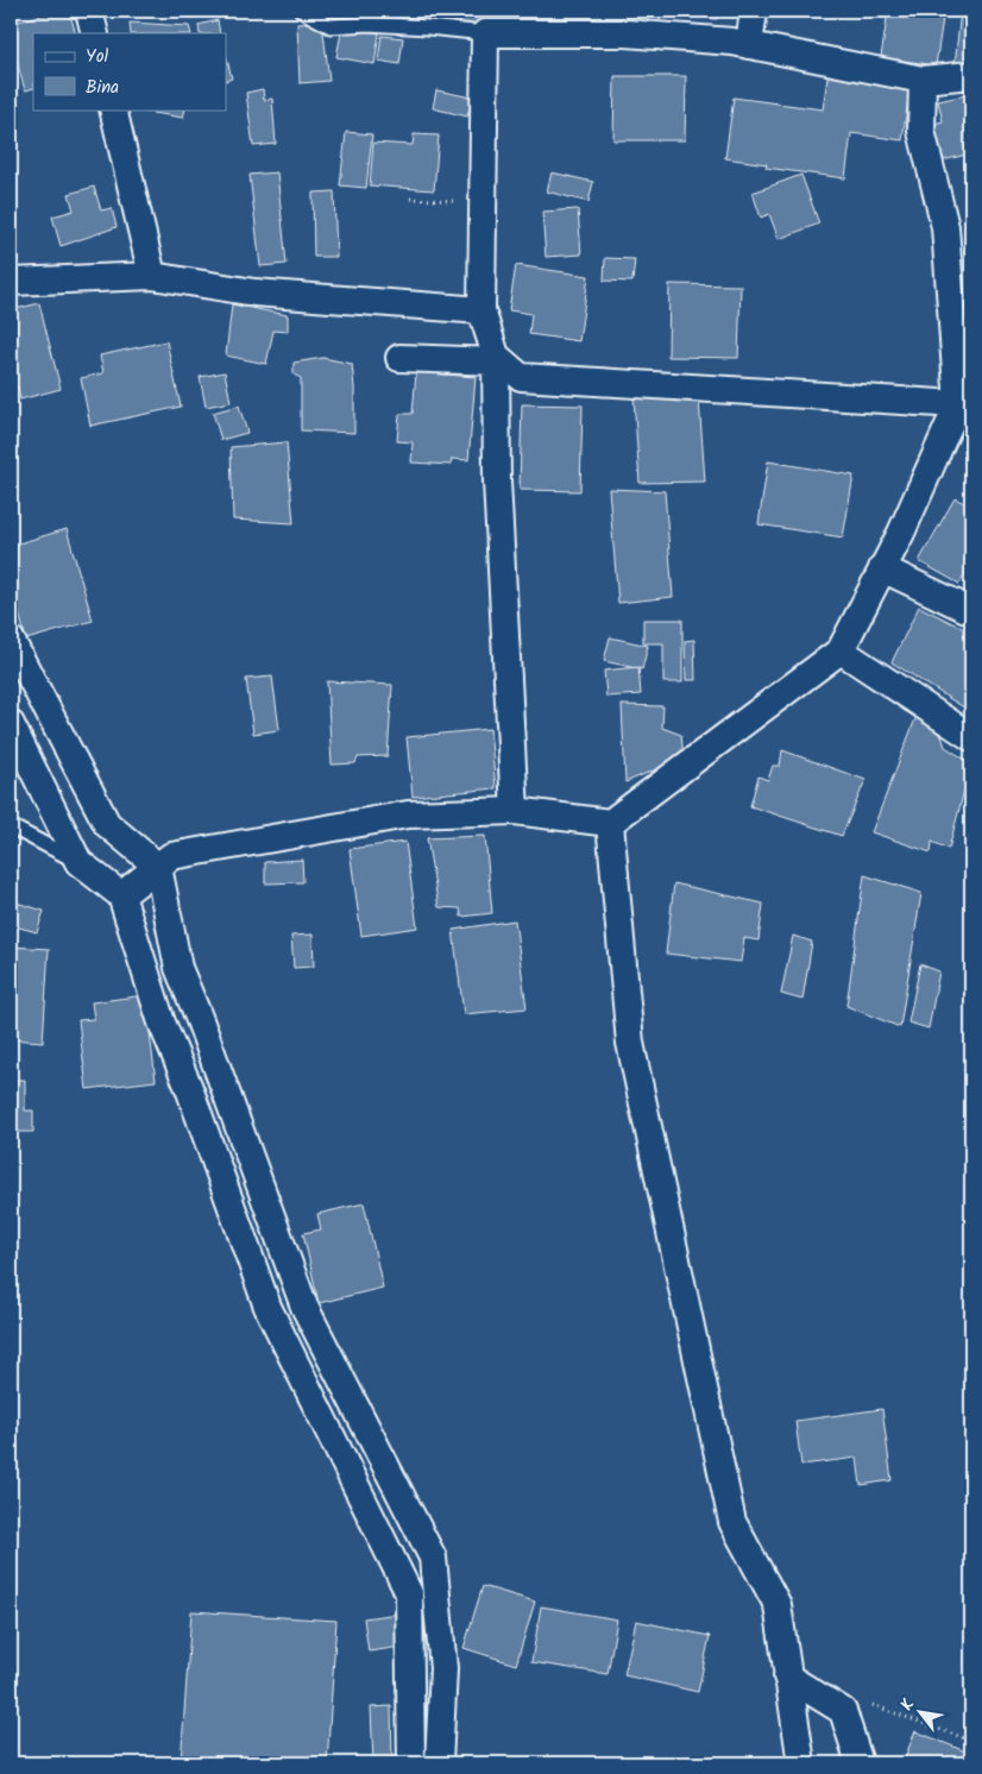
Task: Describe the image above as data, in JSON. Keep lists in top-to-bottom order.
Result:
{
  "legend": ["Yol", "Bina"],
  "north": "top left"
}
